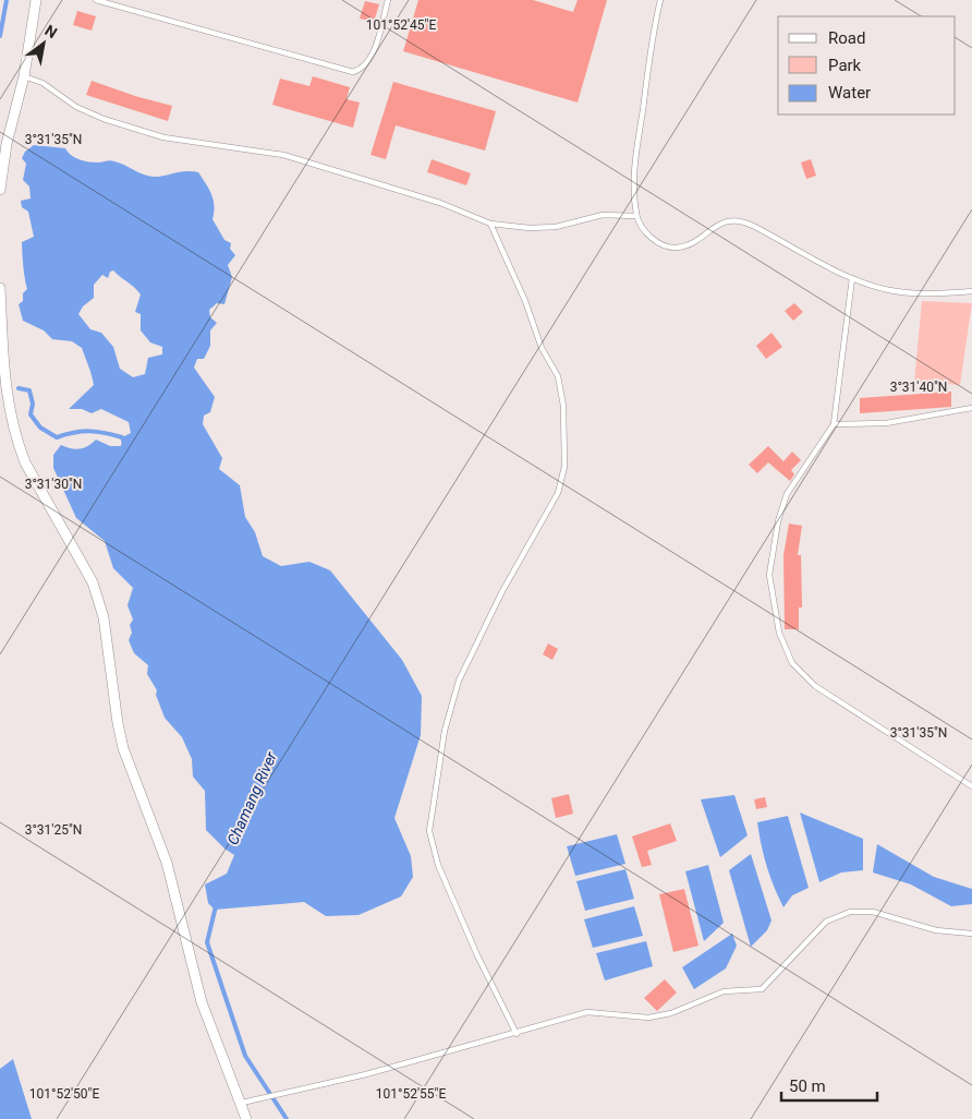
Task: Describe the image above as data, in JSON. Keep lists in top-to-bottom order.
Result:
{
  "water": ["Chamang River"],
  "legend": ["Road", "Park", "Water"],
  "scale_bar": "50 m",
  "north": "top right",
  "coordinates": [
    "101°52'45\"E",
    "3°31'35\"N",
    "3°31'40\"N",
    "3°31'30\"N",
    "3°31'25\"N",
    "101°52'50\"E",
    "101°52'55\"E"
  ]
}
